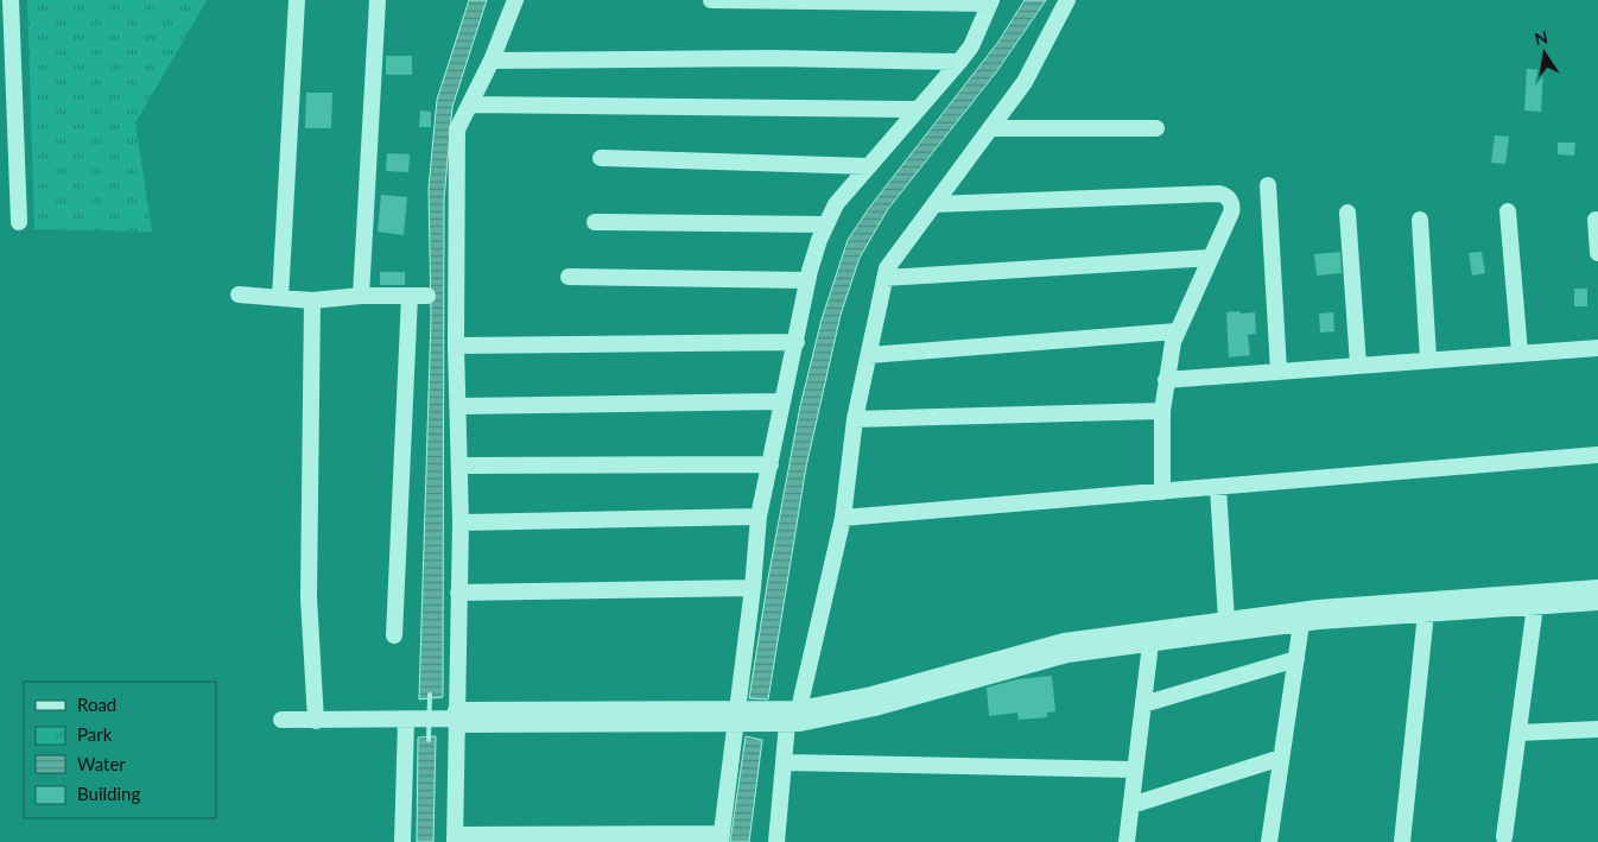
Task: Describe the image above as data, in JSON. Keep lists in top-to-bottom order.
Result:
{
  "legend": [
    "Road",
    "Park",
    "Water",
    "Building"
  ],
  "north": "top"
}
